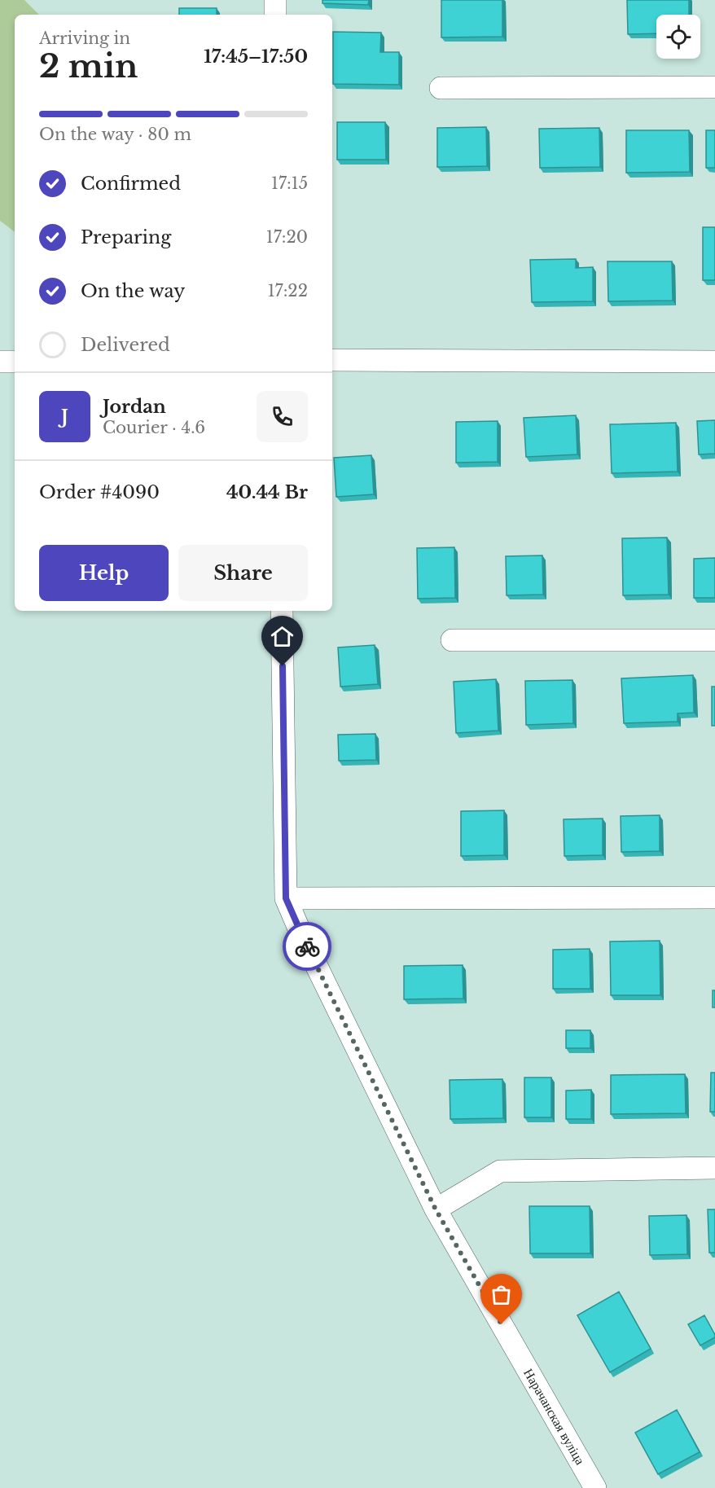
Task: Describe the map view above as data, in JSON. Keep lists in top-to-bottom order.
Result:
{
  "streets": {
    "street": ["Нарачанская вуліца"]
  },
  "page": {
    "heading": ["2 min", "Arriving in", "17:45–17:50"],
    "panel": [
      "Jordan",
      "Courier · 4.6",
      "Order #4090",
      "40.44 Br"
    ],
    "bar": "On the way · 80 m",
    "list": [
      ["Confirmed", "17:15"],
      ["Preparing", "17:20"],
      ["On the way", "17:22"],
      "Delivered"
    ],
    "round": "J",
    "buttons": ["Help", "Share"]
  }
}
